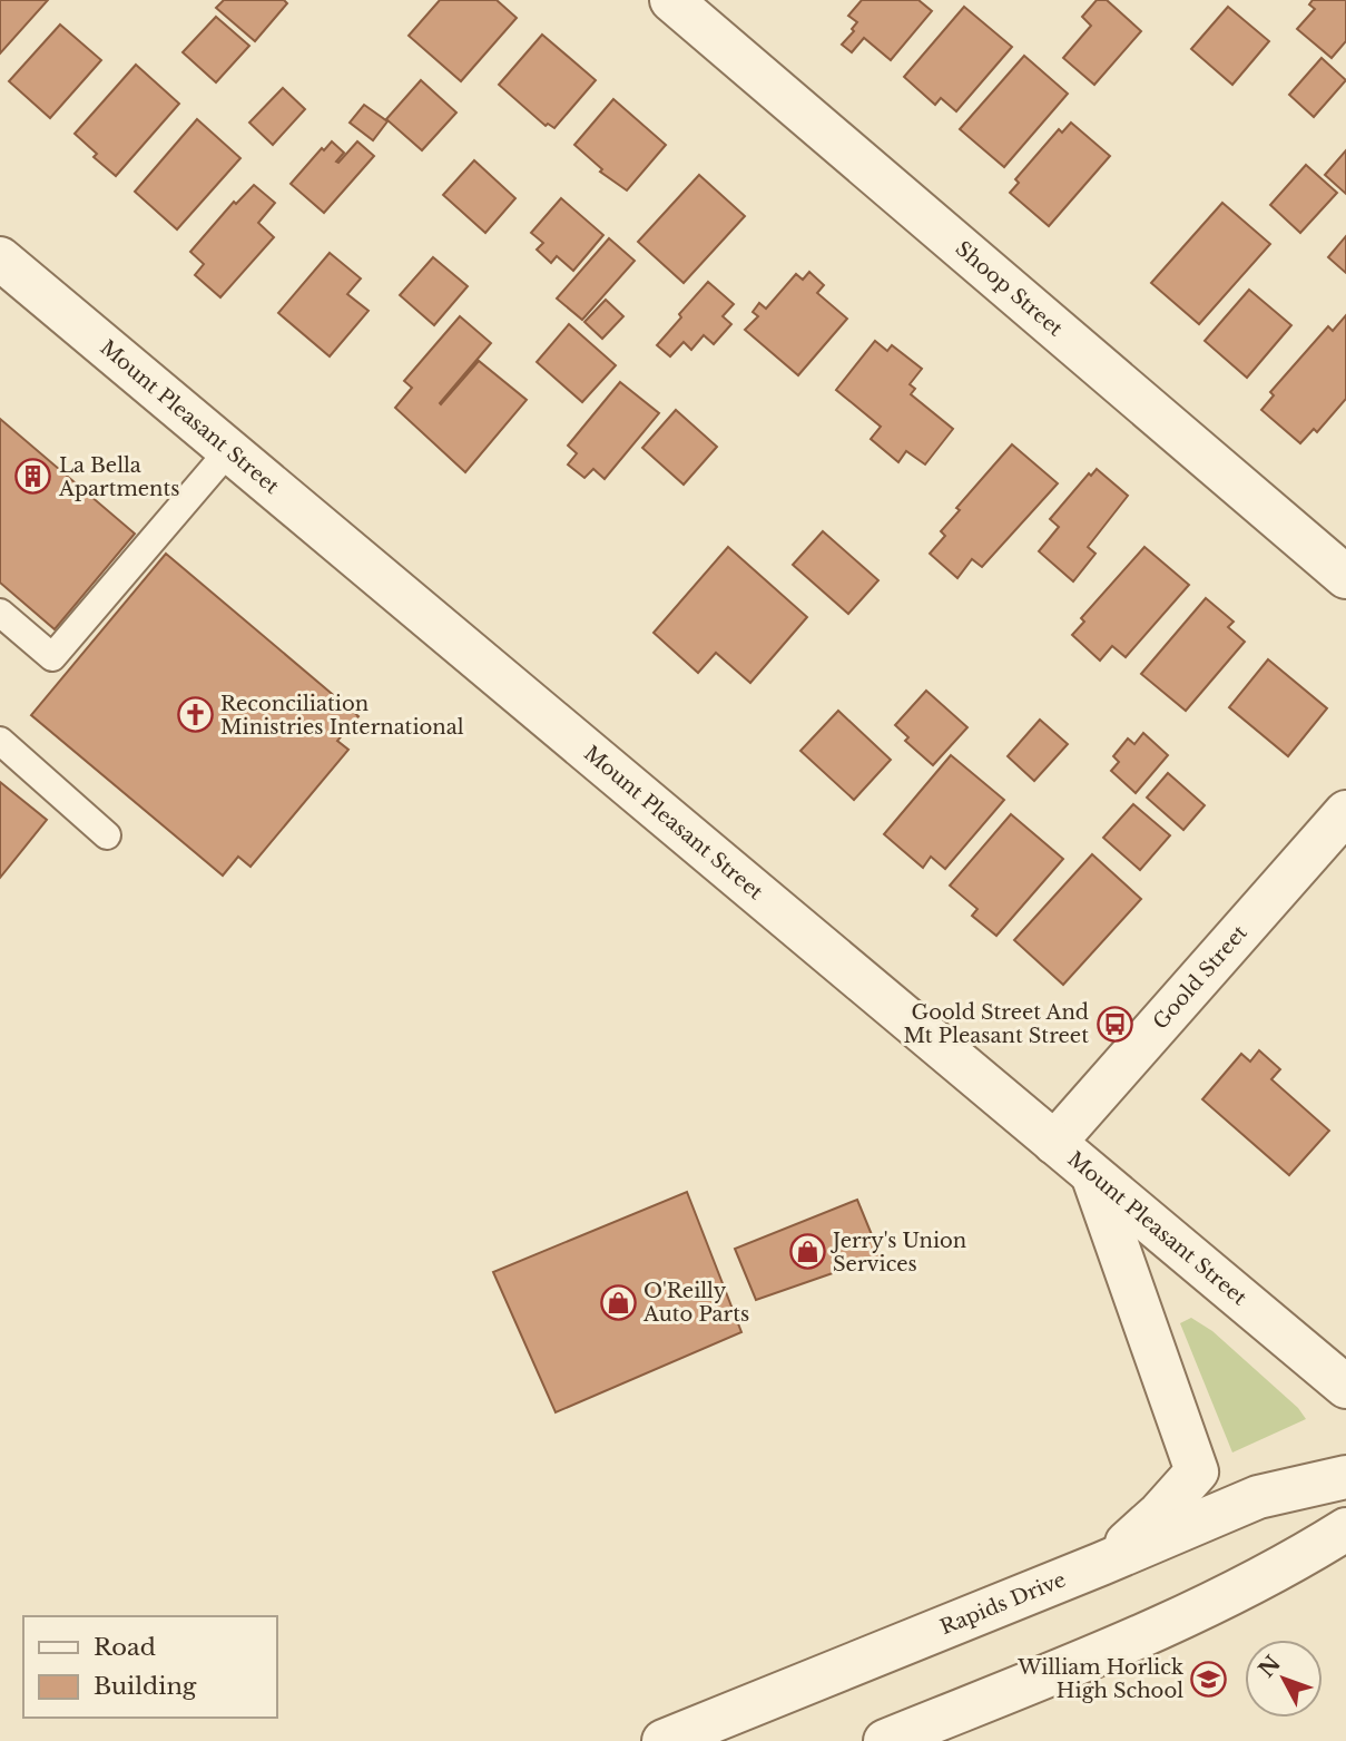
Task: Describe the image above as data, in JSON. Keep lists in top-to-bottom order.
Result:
{
  "streets": {
    "street": [
      "Shoop Street",
      "Mount Pleasant Street",
      "Goold Street",
      "Rapids Drive"
    ]
  },
  "crossings": [
    ["Mount Pleasant Street", "Goold Street"]
  ],
  "places": {
    "building": ["La Bella Apartments"],
    "church": ["Reconciliation Ministries International"],
    "bus stop": ["Goold Street And Mt Pleasant Street"],
    "shop": ["Jerry's Union Services", "O'Reilly Auto Parts"],
    "school or university": ["William Horlick High School"]
  },
  "legend": ["Road", "Building"],
  "north": "top left"
}
